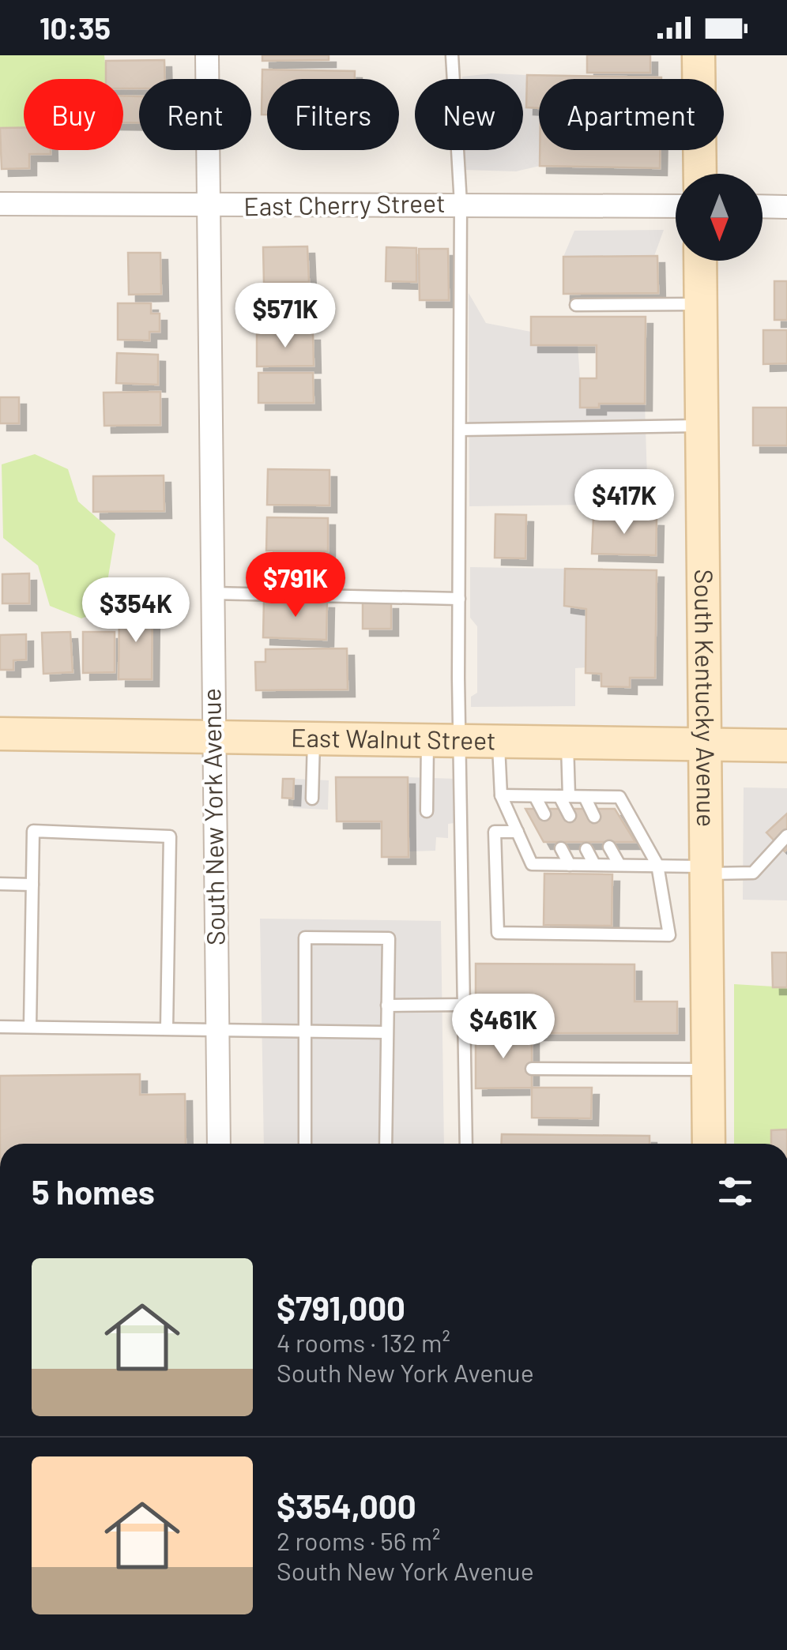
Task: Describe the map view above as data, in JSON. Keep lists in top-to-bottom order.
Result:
{
  "streets": {
    "street": [
      "East Cherry Street",
      "South Kentucky Avenue",
      "East Walnut Street",
      "South New York Avenue"
    ]
  },
  "crossings": [
    ["East Cherry Street", "South New York Avenue"],
    ["South Kentucky Avenue", "East Walnut Street"],
    ["East Walnut Street", "South New York Avenue"]
  ],
  "north": "bottom",
  "page": {
    "status": "10:35",
    "chip": [
      "Buy",
      "Rent",
      "Filters",
      "New",
      "Apartment"
    ],
    "price": [
      "$571K",
      "$417K",
      "$791K",
      "$354K",
      "$461K"
    ],
    "heading": "5 homes",
    "list": [
      {
        "name": "$791,000",
        "note": "4 rooms · 132 m² · South New York Avenue"
      },
      {
        "name": "$354,000",
        "note": "2 rooms · 56 m² · South New York Avenue"
      }
    ]
  }
}
